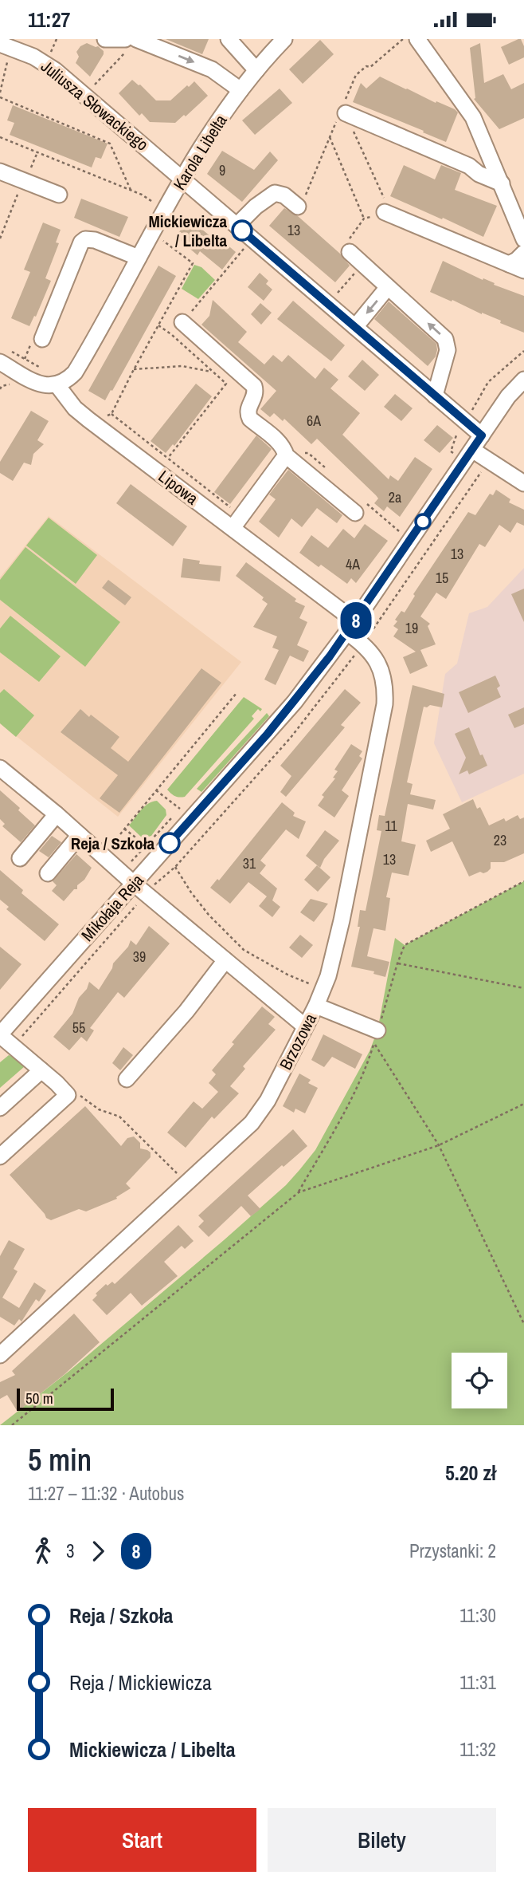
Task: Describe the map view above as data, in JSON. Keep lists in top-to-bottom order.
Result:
{
  "streets": {
    "street": [
      "Juliusza Słowackiego",
      "Karola Libelta",
      "Lipowa",
      "Mikołaja Reja",
      "Brzozowa"
    ]
  },
  "crossings": [
    ["Juliusza Słowackiego", "Karola Libelta"],
    ["Juliusza Słowackiego", "Mikołaja Reja"],
    ["Karola Libelta", "Lipowa"],
    ["Lipowa", "Mikołaja Reja"],
    ["Lipowa", "Brzozowa"],
    ["Mikołaja Reja", "Brzozowa"]
  ],
  "places": ["Mickiewicza / Libelta", "Reja / Szkoła"],
  "lines": ["bus line 8"],
  "house_numbers": [
    "9",
    "13",
    "6A",
    "2a",
    "13",
    "4A",
    "15",
    "19",
    "11",
    "23",
    "13",
    "31",
    "39",
    "55"
  ],
  "scale_bar": "50 m",
  "page": {
    "status": "11:27",
    "on_map": "8",
    "scale": "50 m",
    "heading": ["5 min", "11:27 – 11:32 · Autobus", "5.20 zł"],
    "legs": ["3", "8", "Przystanki: 2"],
    "list": [
      {
        "name": "Reja / Szkoła",
        "value": "11:30"
      },
      {
        "name": "Reja / Mickiewicza",
        "value": "11:31"
      },
      {
        "name": "Mickiewicza / Libelta",
        "value": "11:32"
      }
    ],
    "buttons": ["Start", "Bilety"]
  }
}
